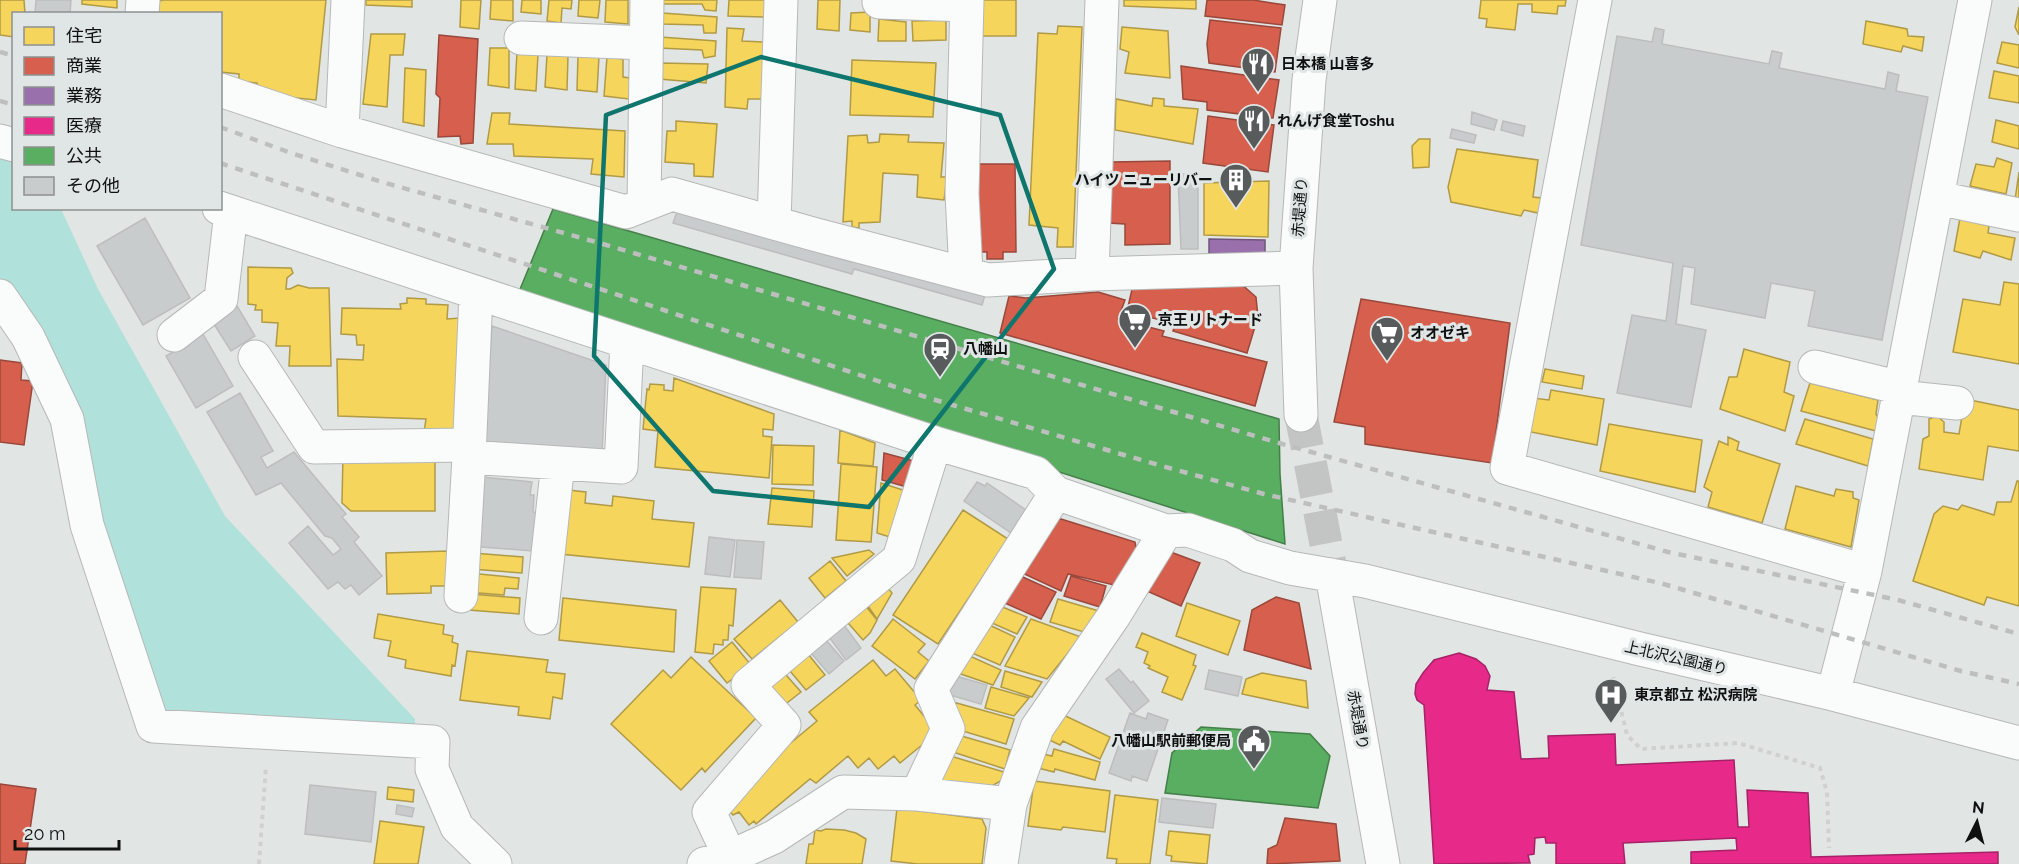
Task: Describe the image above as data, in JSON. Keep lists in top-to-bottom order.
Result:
{
  "streets": {
    "street": ["赤堤通り", "上北沢公園通り"]
  },
  "crossings": [
    ["赤堤通り", "上北沢公園通り"]
  ],
  "places": {
    "restaurant": ["日本橋 山喜多", "れんげ食堂Toshu"],
    "building": ["ハイツ ニューリバー"],
    "supermarket": ["京王リトナード", "オオゼキ"],
    "station": ["八幡山"],
    "hospital": ["東京都立 松沢病院"],
    "public building": ["八幡山駅前郵便局"]
  },
  "legend": [
    "住宅",
    "商業",
    "業務",
    "医療",
    "公共",
    "その他"
  ],
  "scale_bar": "20 m",
  "north": "top"
}
